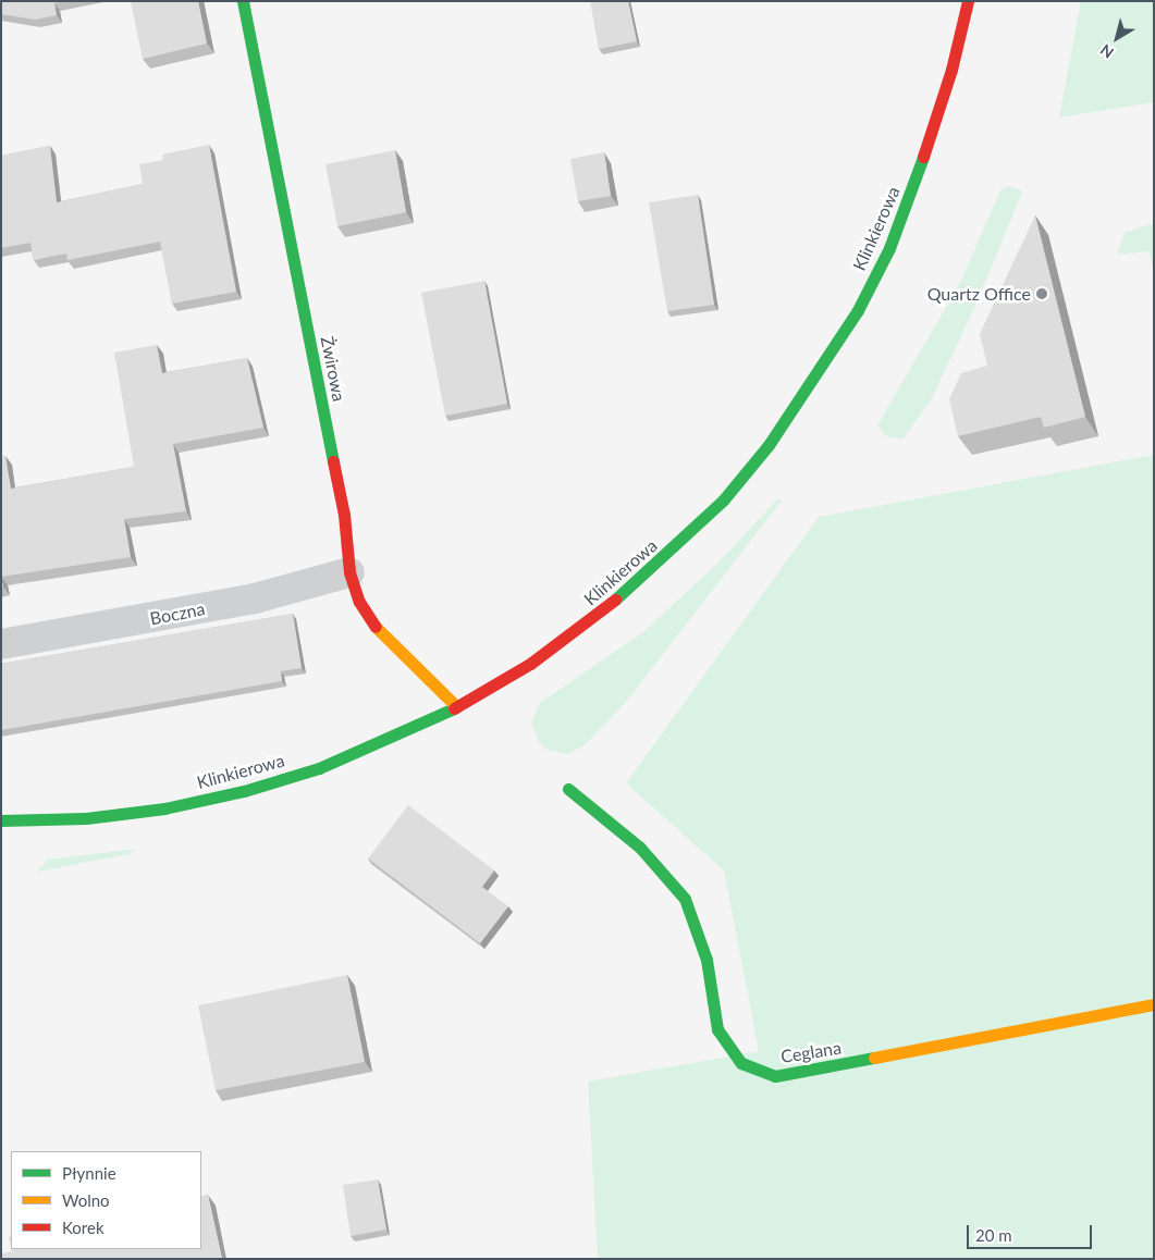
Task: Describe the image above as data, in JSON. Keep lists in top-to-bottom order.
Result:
{
  "streets": {
    "street": [
      "Klinkierowa",
      "Żwirowa",
      "Boczna",
      "Ceglana"
    ]
  },
  "crossings": [
    ["Klinkierowa", "Żwirowa"],
    ["Żwirowa", "Boczna"]
  ],
  "places": ["Quartz Office"],
  "legend": ["Płynnie", "Wolno", "Korek"],
  "scale_bar": "20 m",
  "north": "bottom left"
}
